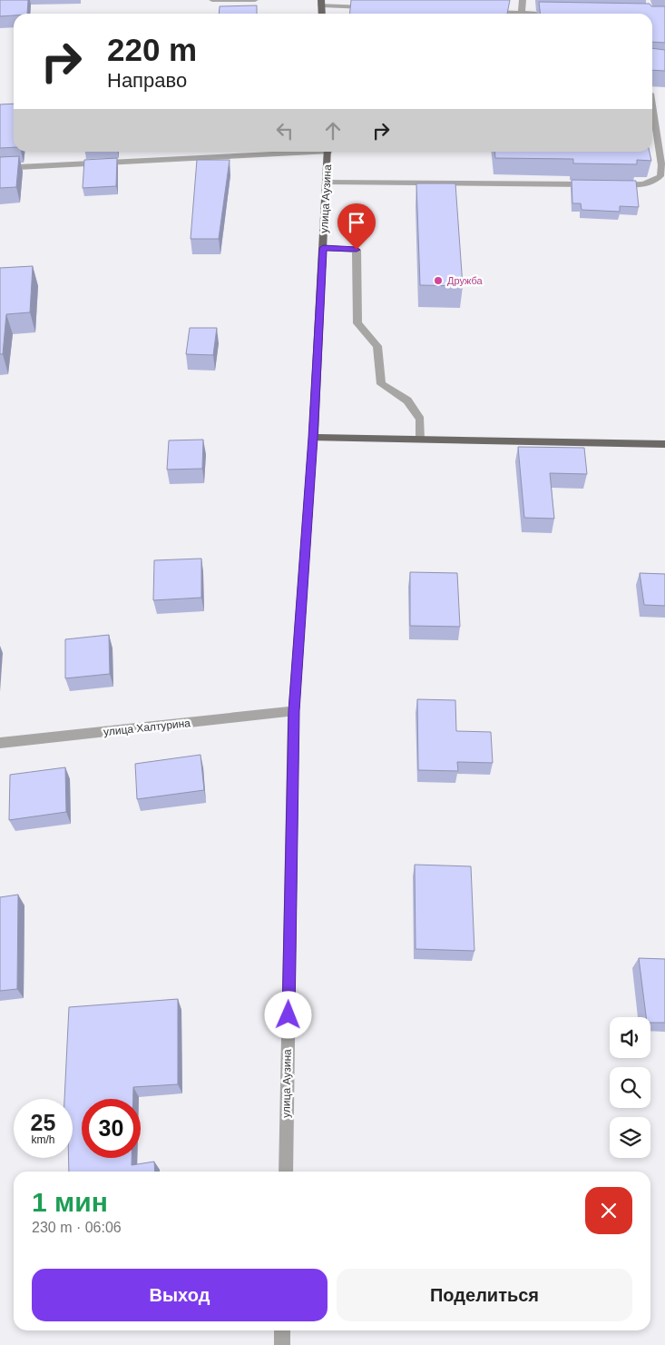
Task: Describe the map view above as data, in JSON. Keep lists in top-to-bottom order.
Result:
{
  "streets": {
    "main road": ["улица Аузина"],
    "street": ["улица Халтурина"]
  },
  "crossings": [
    ["улица Аузина", "улица Халтурина"]
  ],
  "places": ["Дружба"],
  "page": {
    "turn": ["220 m", "Направо"],
    "speed": "25 km/h",
    "limit": "30",
    "heading": ["1 мин", "230 m · 06:06"],
    "buttons": ["Выход", "Поделиться"]
  }
}
